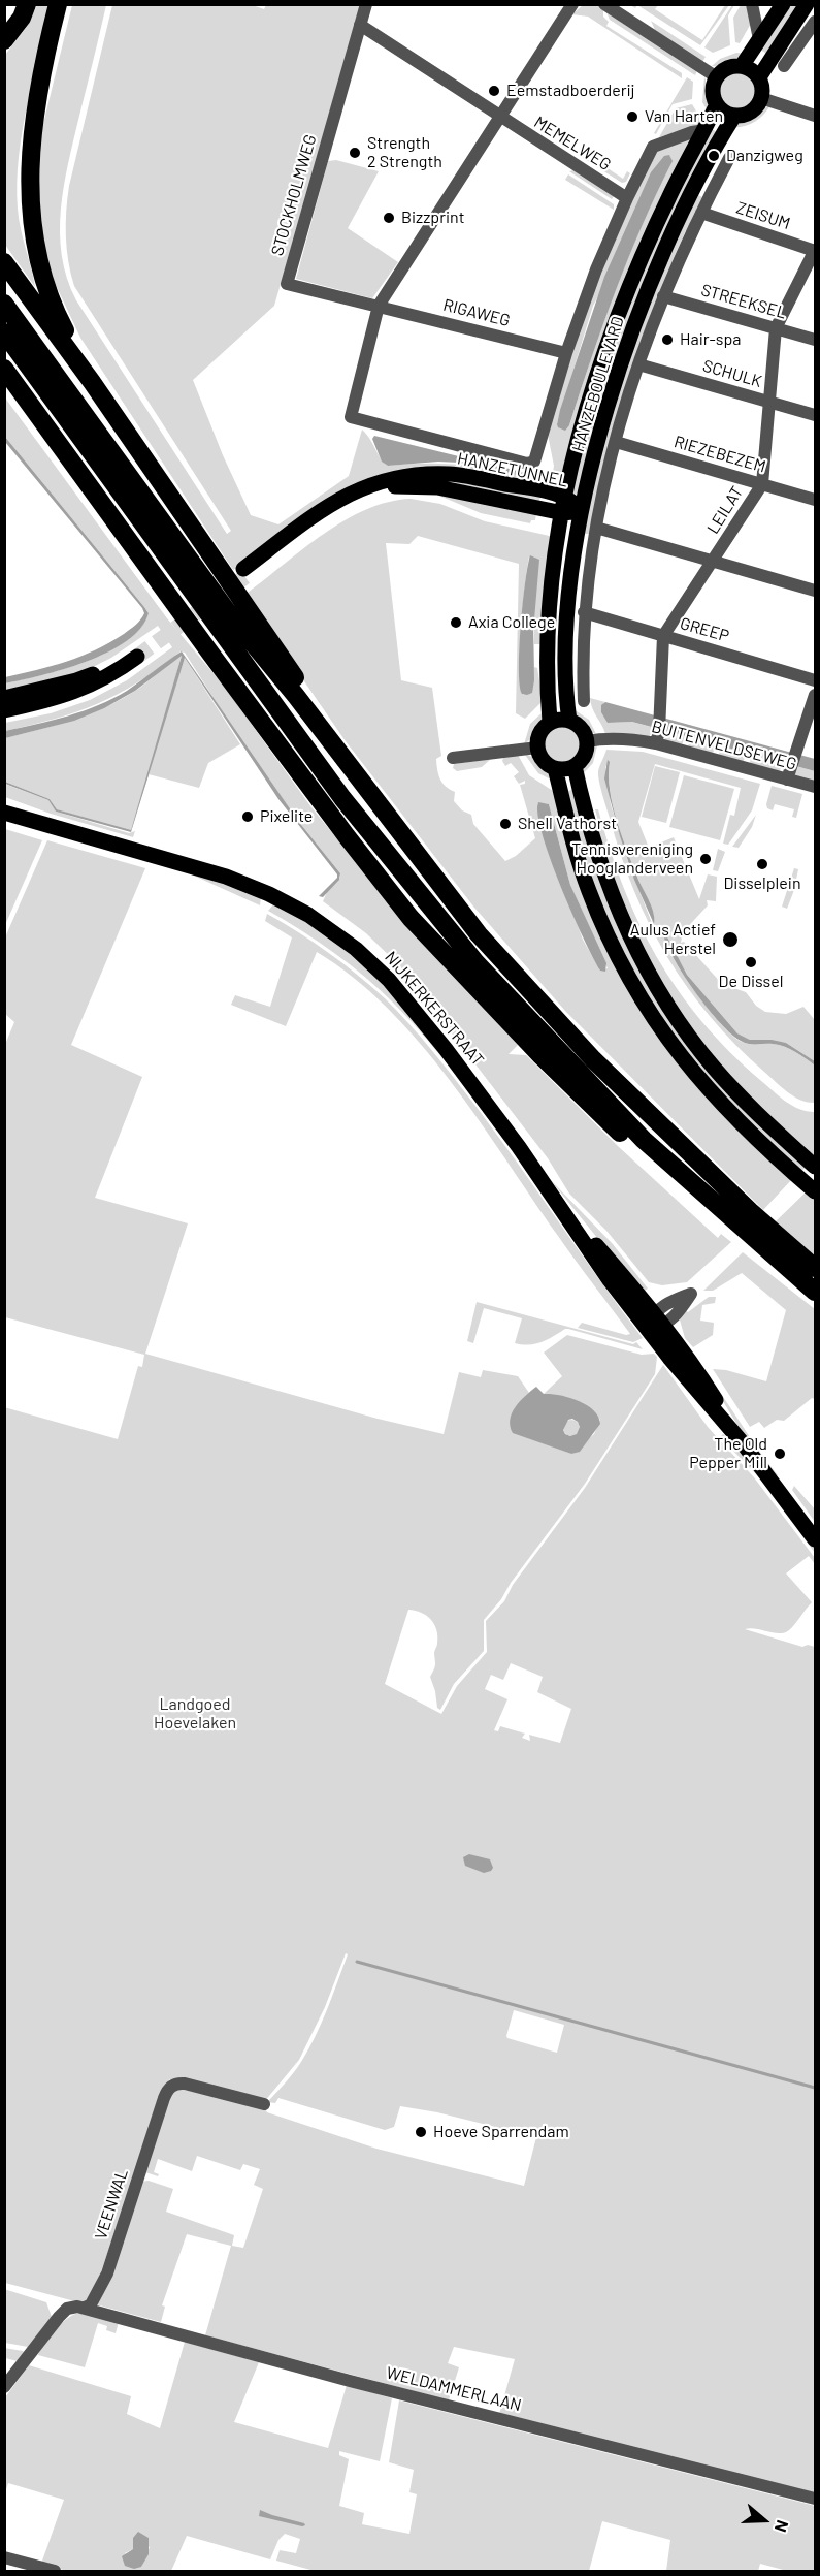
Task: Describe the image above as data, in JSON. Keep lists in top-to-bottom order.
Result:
{
  "streets": {
    "main road": ["HANZEBOULEVARD", "HANZETUNNEL", "NIJKERKERSTRAAT"],
    "street": [
      "MEMELWEG",
      "STOCKHOLMWEG",
      "ZEISUM",
      "STREEKSEL",
      "RIGAWEG",
      "SCHULK",
      "RIEZEBEZEM",
      "LEILAT",
      "GREEP",
      "BUITENVELDSEWEG",
      "VEENWAL",
      "WELDAMMERLAAN"
    ]
  },
  "crossings": [
    ["STOCKHOLMWEG", "RIGAWEG"],
    ["ZEISUM", "HANZEBOULEVARD"],
    ["ZEISUM", "LEILAT"],
    ["STREEKSEL", "HANZEBOULEVARD"],
    ["STREEKSEL", "LEILAT"],
    ["SCHULK", "HANZEBOULEVARD"],
    ["SCHULK", "LEILAT"],
    ["HANZEBOULEVARD", "RIEZEBEZEM"],
    ["HANZEBOULEVARD", "HANZETUNNEL"],
    ["HANZEBOULEVARD", "GREEP"],
    ["HANZEBOULEVARD", "BUITENVELDSEWEG"],
    ["RIEZEBEZEM", "LEILAT"],
    ["LEILAT", "GREEP"],
    ["VEENWAL", "WELDAMMERLAAN"]
  ],
  "parks": ["Landgoed Hoevelaken"],
  "places": [
    "Eemstadboerderij",
    "Van Harten",
    "Strength 2 Strength",
    "Danzigweg",
    "Bizzprint",
    "Hair-spa",
    "Axia College",
    "Pixelite",
    "Shell Vathorst",
    "Tennisvereniging Hooglanderveen",
    "Disselplein",
    "Aulus Actief Herstel",
    "De Dissel",
    "The Old Pepper Mill",
    "Hoeve Sparrendam"
  ],
  "north": "right"
}
